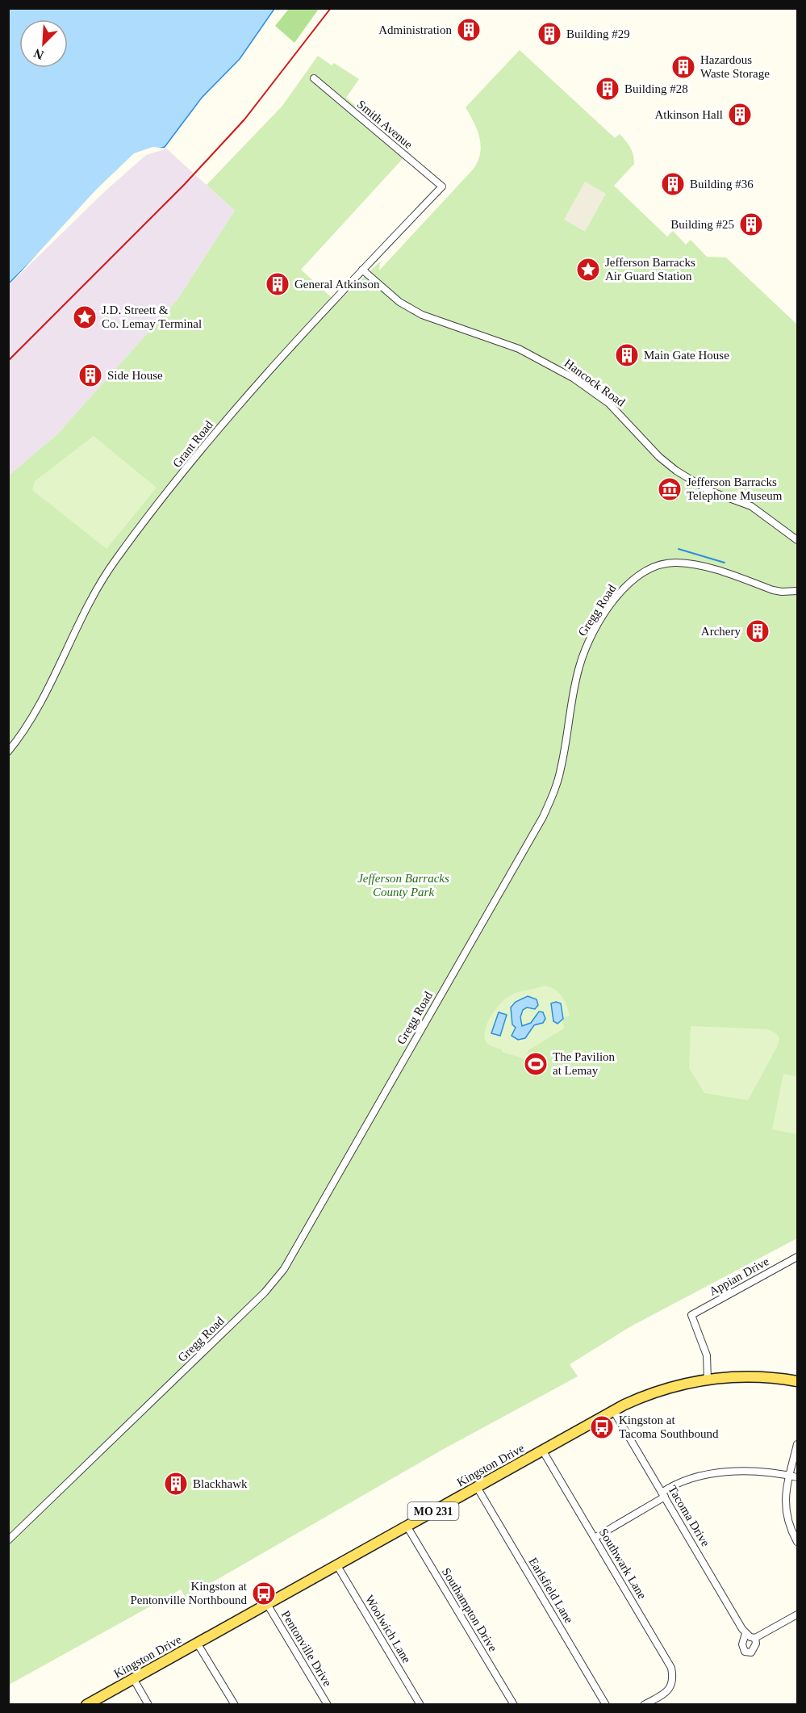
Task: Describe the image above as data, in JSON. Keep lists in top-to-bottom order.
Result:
{
  "streets": {
    "main road": ["Kingston Drive", "MO 231"],
    "street": [
      "Smith Avenue",
      "Hancock Road",
      "Grant Road",
      "Gregg Road",
      "Appian Drive",
      "Tacoma Drive",
      "Southwark Lane",
      "Earlsfield Lane",
      "Southampton Drive",
      "Woolwich Lane",
      "Pentonville Drive"
    ]
  },
  "crossings": [
    ["Smith Avenue", "Grant Road"],
    ["Hancock Road", "Grant Road"],
    ["Appian Drive", "Kingston Drive"],
    ["Kingston Drive", "Tacoma Drive"],
    ["Kingston Drive", "Southwark Lane"],
    ["Kingston Drive", "Earlsfield Lane"],
    ["Kingston Drive", "Southampton Drive"],
    ["Kingston Drive", "Woolwich Lane"],
    ["Kingston Drive", "Pentonville Drive"]
  ],
  "parks": ["Jefferson Barracks County Park"],
  "places": {
    "building": [
      "Administration",
      "Building #29",
      "Hazardous Waste Storage",
      "Building #28",
      "Atkinson Hall",
      "Building #36",
      "Building #25",
      "General Atkinson",
      "Main Gate House",
      "Side House",
      "Archery",
      "Blackhawk"
    ],
    "place": ["Jefferson Barracks Air Guard Station", "J.D. Streett & Co. Lemay Terminal"],
    "museum": ["Jefferson Barracks Telephone Museum"],
    "sports": ["The Pavilion at Lemay"],
    "bus stop": ["Kingston at Tacoma Southbound", "Kingston at Pentonville Northbound"]
  },
  "north": "bottom left"
}
